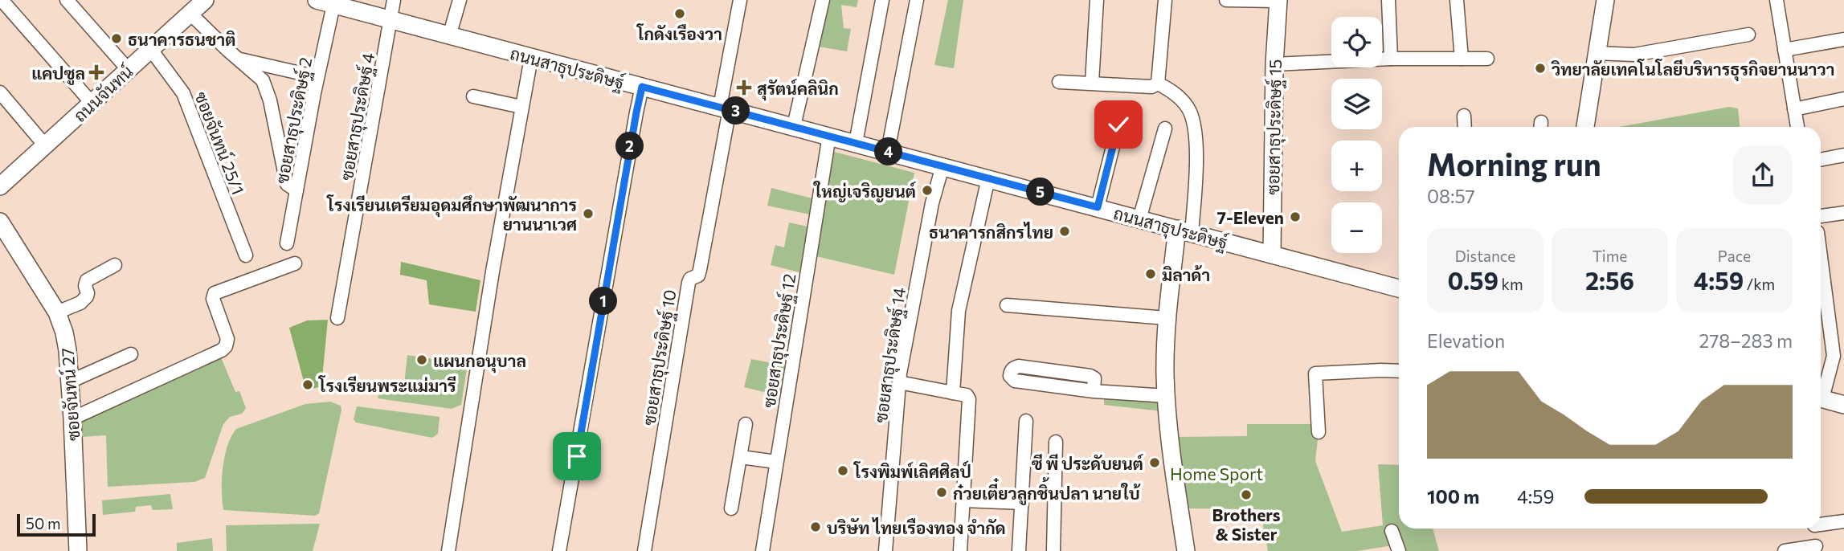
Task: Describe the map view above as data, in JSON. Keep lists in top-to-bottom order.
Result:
{
  "streets": {
    "main road": [
      "ถนนสาธุประดิษฐ์",
      "ถนนจันทน์",
      "ซอยสาธุประดิษฐ์ 15",
      "ซอยจันทน์ 27"
    ],
    "street": [
      "ซอยสาธุประดิษฐ์ 4",
      "ซอยสาธุประดิษฐ์ 2",
      "ซอยจันทน์ 25/1",
      "ซอยสาธุประดิษฐ์ 12",
      "ซอยสาธุประดิษฐ์ 14",
      "ซอยสาธุประดิษฐ์ 10"
    ]
  },
  "crossings": [
    ["ถนนสาธุประดิษฐ์", "ซอยสาธุประดิษฐ์ 4"],
    ["ถนนสาธุประดิษฐ์", "ซอยสาธุประดิษฐ์ 2"],
    ["ถนนสาธุประดิษฐ์", "ซอยสาธุประดิษฐ์ 15"],
    ["ถนนสาธุประดิษฐ์", "ซอยสาธุประดิษฐ์ 12"],
    ["ถนนสาธุประดิษฐ์", "ซอยสาธุประดิษฐ์ 14"],
    ["ถนนสาธุประดิษฐ์", "ซอยสาธุประดิษฐ์ 10"],
    ["ถนนจันทน์", "ซอยจันทน์ 25/1"]
  ],
  "parks": ["Home Sport"],
  "places": {
    "other": [
      "โกดังเรืองวา",
      "ธนาคารธนชาติ",
      "วิทยาลัยเทคโนโลยีบริหารธุรกิจยานนาวา",
      "ใหญ่เจริญยนต์",
      "โรงเรียนเตรียมอุดมศึกษาพัฒนาการ ยานนาเวศ",
      "7-Eleven",
      "ธนาคารกสิกรไทย",
      "มิลาด้า",
      "แผนกอนุบาล",
      "โรงเรียนพระแม่มารี",
      "ซี พี ประดับยนต์",
      "โรงพิมพ์เลิศศิลป์",
      "ก๋วยเตี๋ยวลูกชิ้นปลา นายใบ้",
      "Brothers & Sister",
      "บริษัท ไทยเรืองทอง จำกัด"
    ],
    "health": ["แคปซูล", "สุรัตน์คลินิก"]
  },
  "scale_bar": "50 m",
  "page": {
    "map_buttons": ["+", "−"],
    "pins": [
      "3",
      "2",
      "4",
      "5",
      "1"
    ],
    "heading": ["Morning run", "08:57"],
    "stats": [
      ["Distance", "0.59 km"],
      ["Time", "2:56"],
      ["Pace", "4:59 /km"]
    ],
    "chart": ["Elevation", "278–283 m"],
    "list": [
      {
        "name": "100 m",
        "note": "4:59"
      }
    ],
    "scale": "50 m"
  }
}
